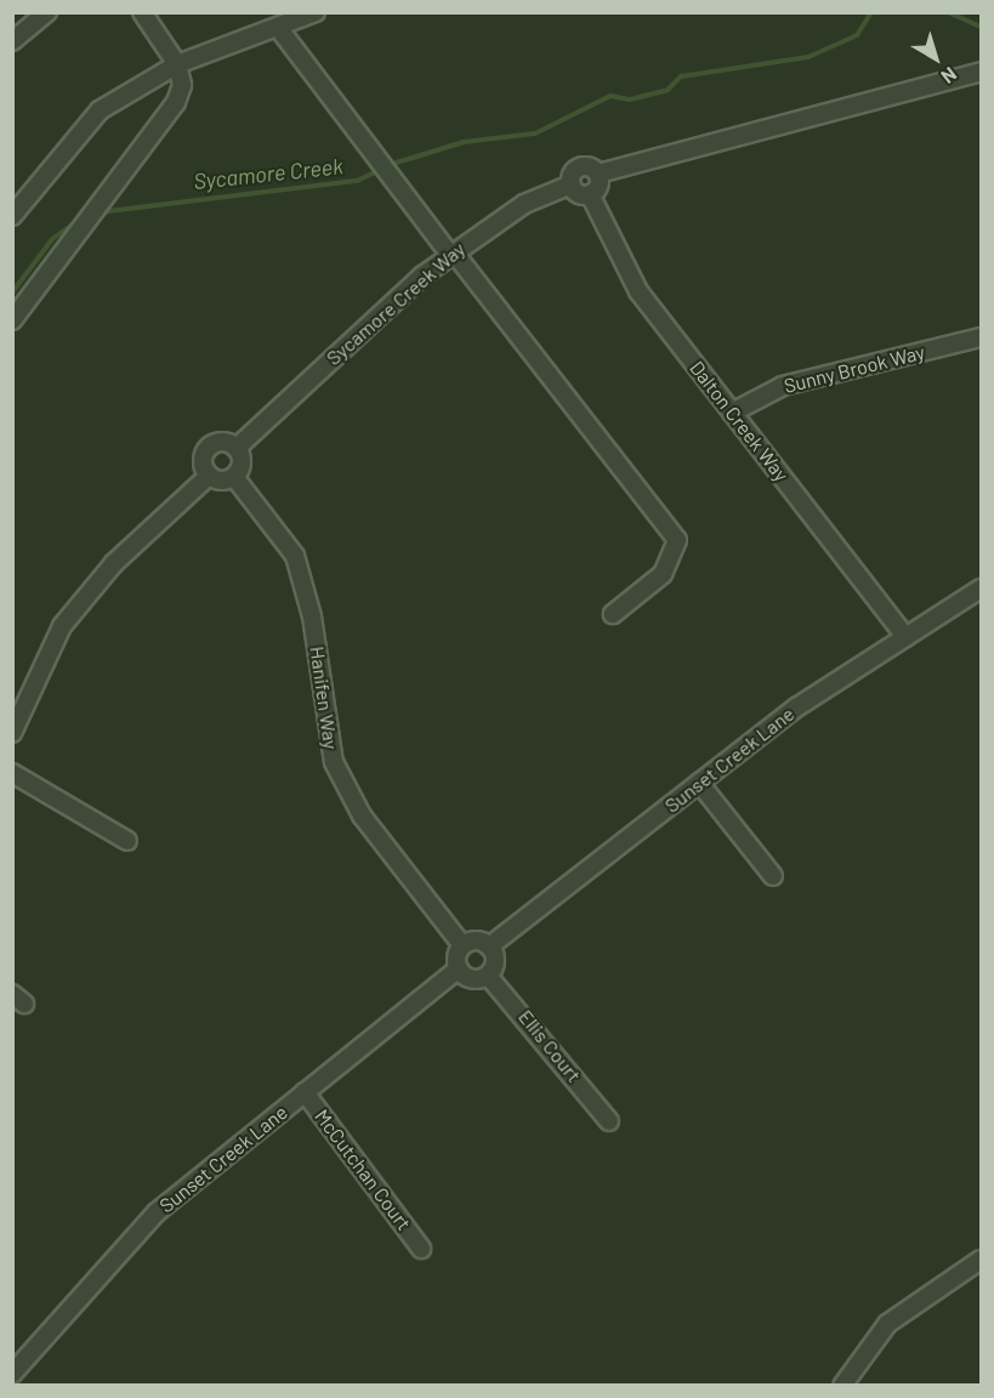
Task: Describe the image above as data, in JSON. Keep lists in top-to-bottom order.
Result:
{
  "streets": {
    "street": [
      "Sycamore Creek Way",
      "Sunny Brook Way",
      "Dalton Creek Way",
      "Hanifen Way",
      "Sunset Creek Lane",
      "Ellis Court",
      "McCutchan Court"
    ]
  },
  "crossings": [
    ["Sycamore Creek Way", "Hanifen Way"],
    ["Sunny Brook Way", "Dalton Creek Way"],
    ["Dalton Creek Way", "Sunset Creek Lane"],
    ["Hanifen Way", "Sunset Creek Lane"],
    ["Hanifen Way", "Ellis Court"],
    ["Sunset Creek Lane", "Ellis Court"],
    ["Sunset Creek Lane", "McCutchan Court"]
  ],
  "water": ["Sycamore Creek"],
  "north": "bottom right"
}
